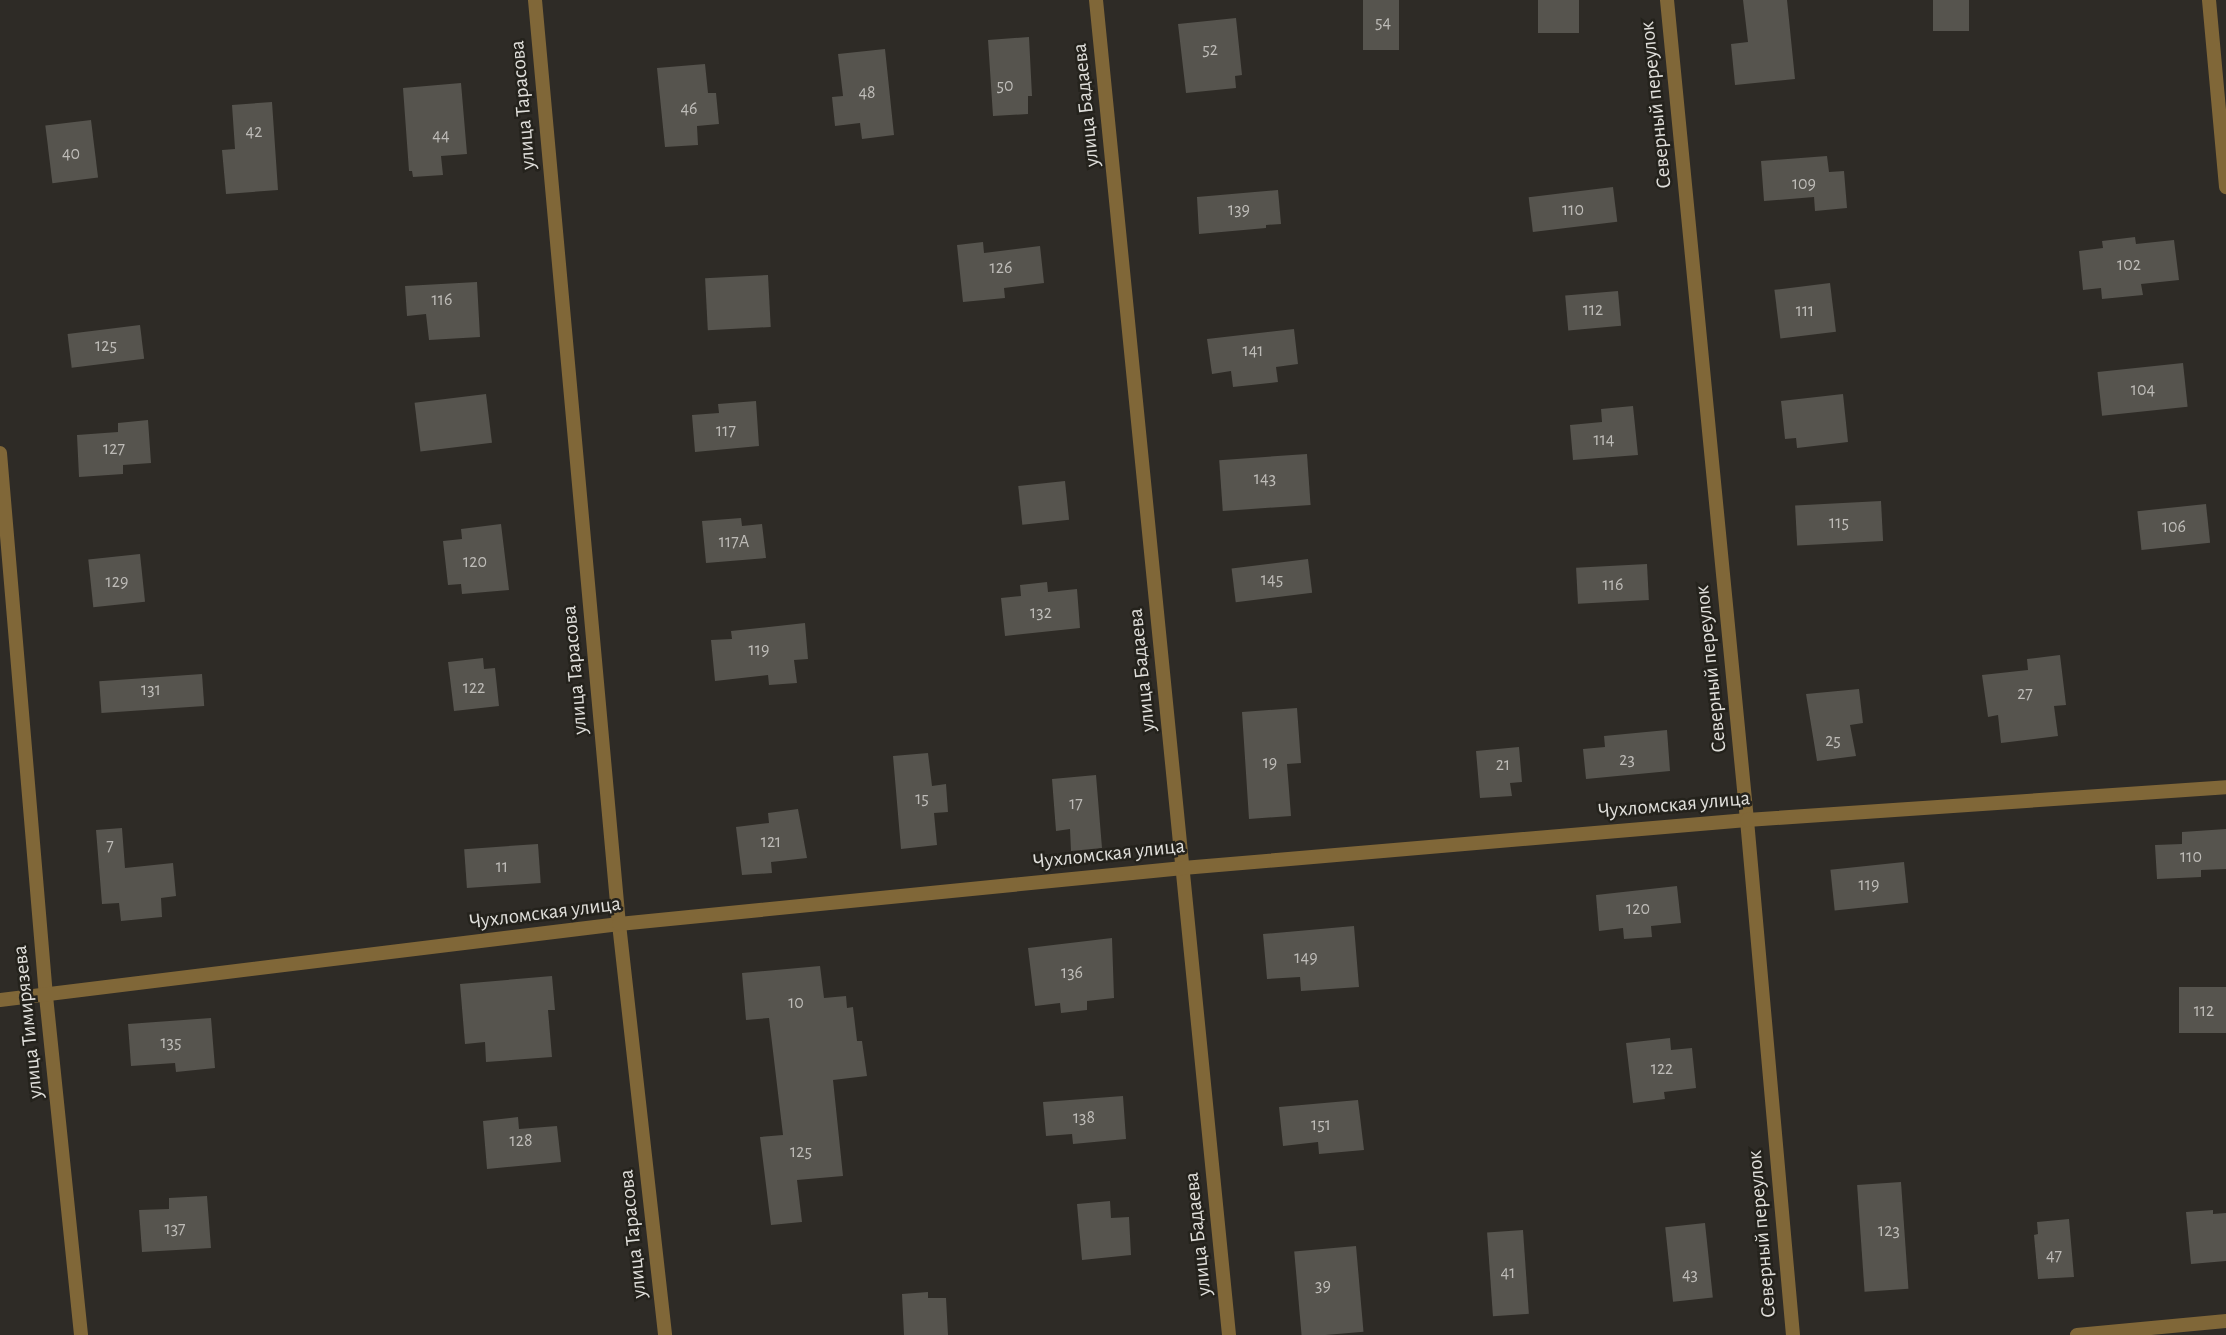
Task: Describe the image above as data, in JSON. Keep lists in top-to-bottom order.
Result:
{
  "streets": {
    "street": [
      "улица Тарасова",
      "улица Бадаева",
      "Северный переулок",
      "Чухломская улица",
      "улица Тимирязева"
    ]
  },
  "crossings": [
    ["улица Тарасова", "Чухломская улица"],
    ["улица Бадаева", "Чухломская улица"],
    ["Северный переулок", "Чухломская улица"],
    ["Чухломская улица", "улица Тимирязева"]
  ],
  "house_numbers": [
    "54",
    "52",
    "50",
    "48",
    "46",
    "42",
    "44",
    "40",
    "109",
    "139",
    "110",
    "102",
    "126",
    "116",
    "112",
    "111",
    "125",
    "141",
    "104",
    "117",
    "114",
    "127",
    "143",
    "115",
    "106",
    "117А",
    "120",
    "145",
    "129",
    "116",
    "132",
    "119",
    "122",
    "131",
    "27",
    "25",
    "23",
    "19",
    "21",
    "15",
    "17",
    "121",
    "7",
    "110",
    "11",
    "119",
    "120",
    "149",
    "136",
    "10",
    "112",
    "135",
    "122",
    "138",
    "151",
    "128",
    "125",
    "137",
    "123",
    "47",
    "41",
    "43",
    "39"
  ]
}
